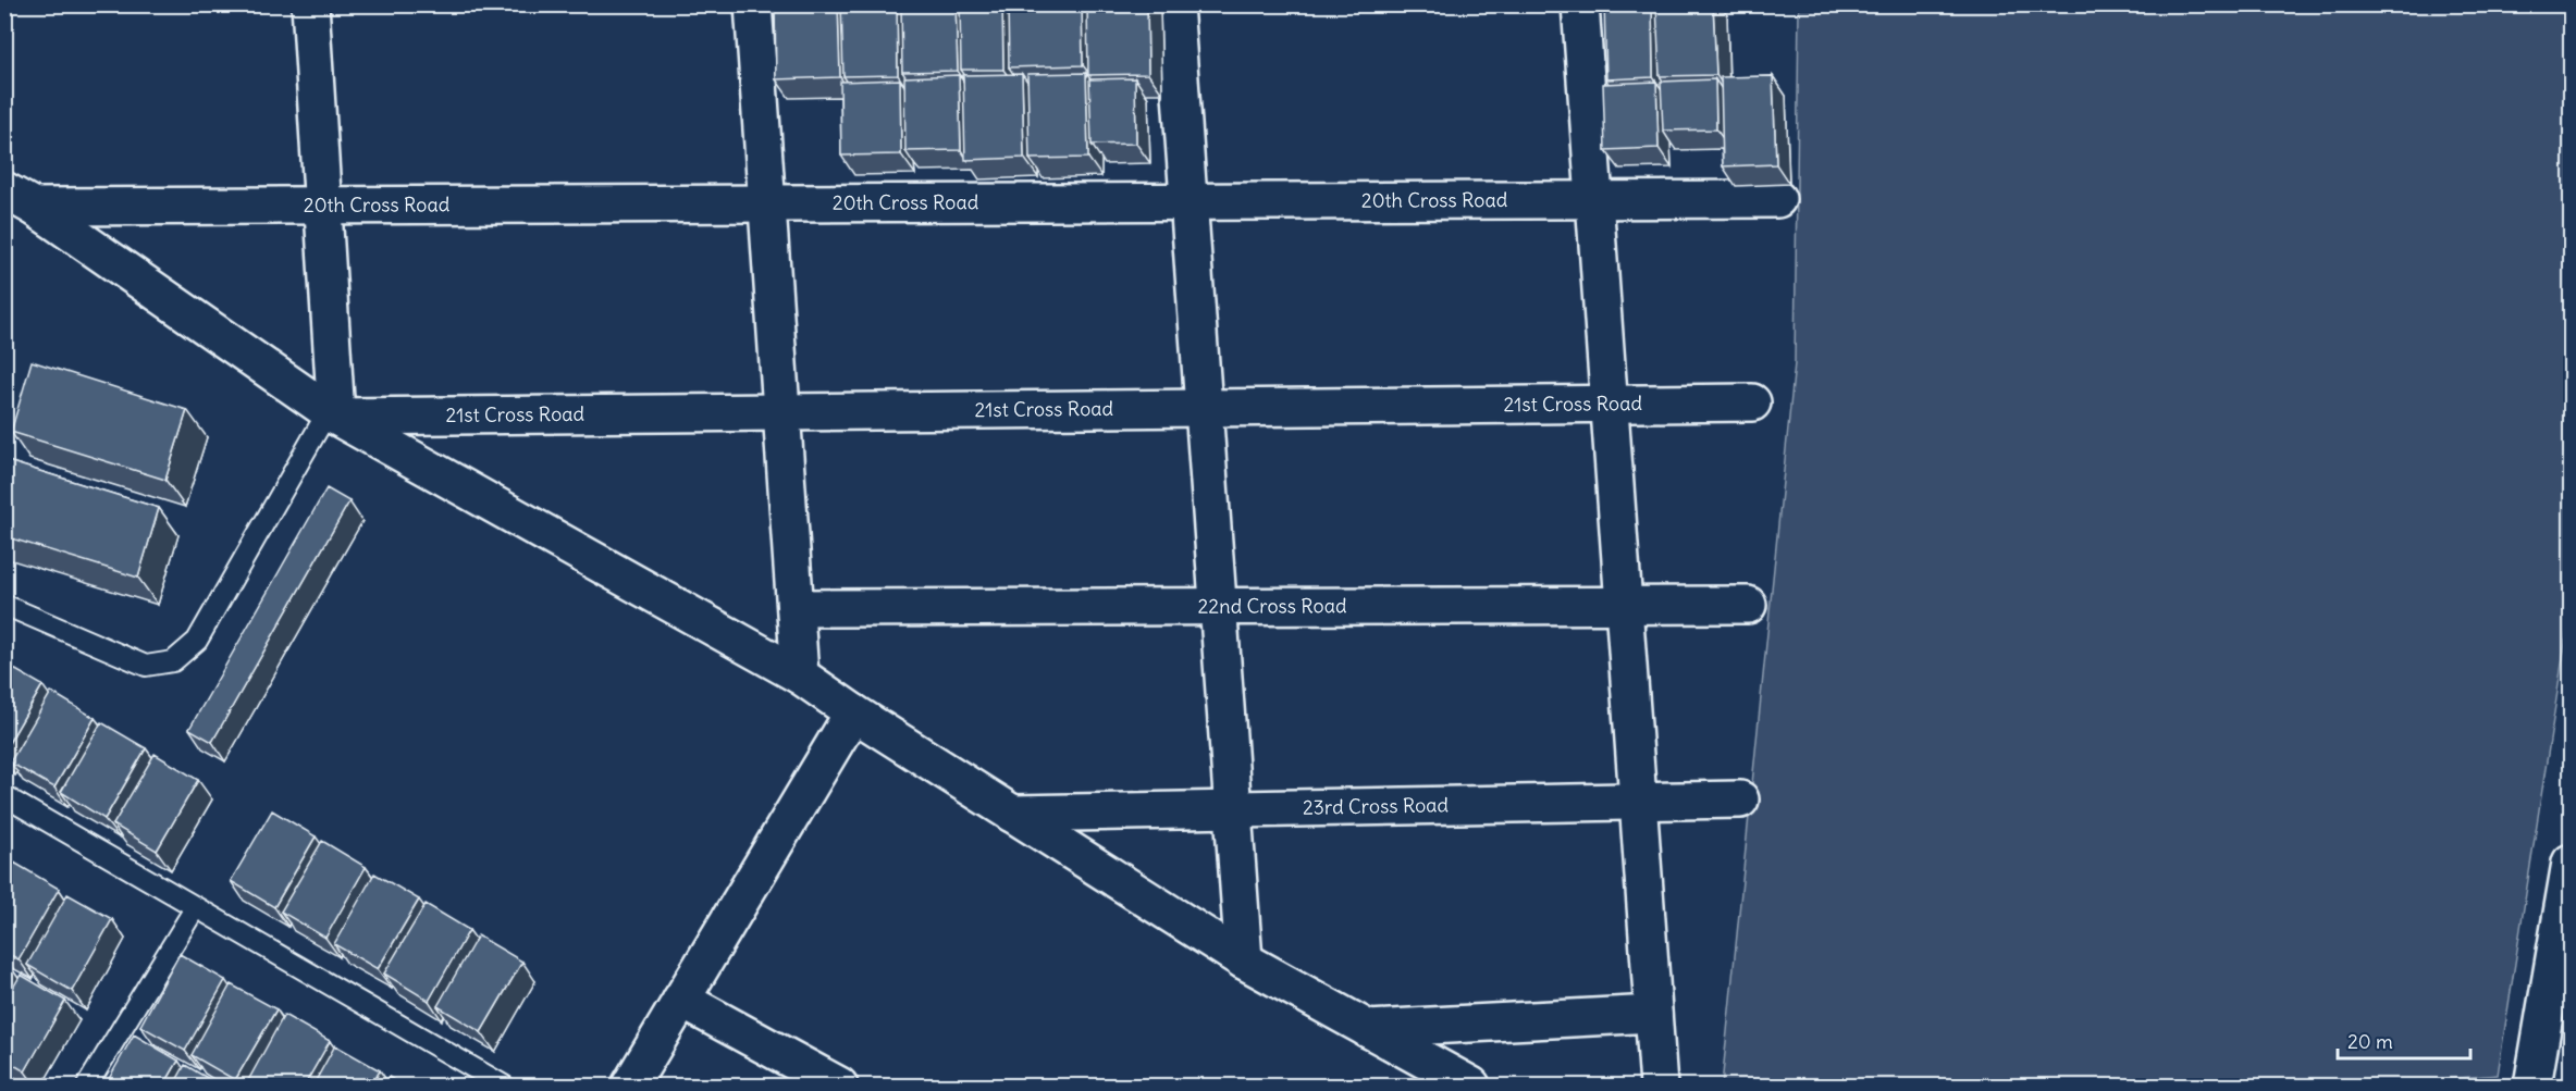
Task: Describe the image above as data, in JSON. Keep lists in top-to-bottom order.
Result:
{
  "streets": {
    "street": [
      "20th Cross Road",
      "21st Cross Road",
      "22nd Cross Road",
      "23rd Cross Road"
    ]
  },
  "scale_bar": "20 m"
}
